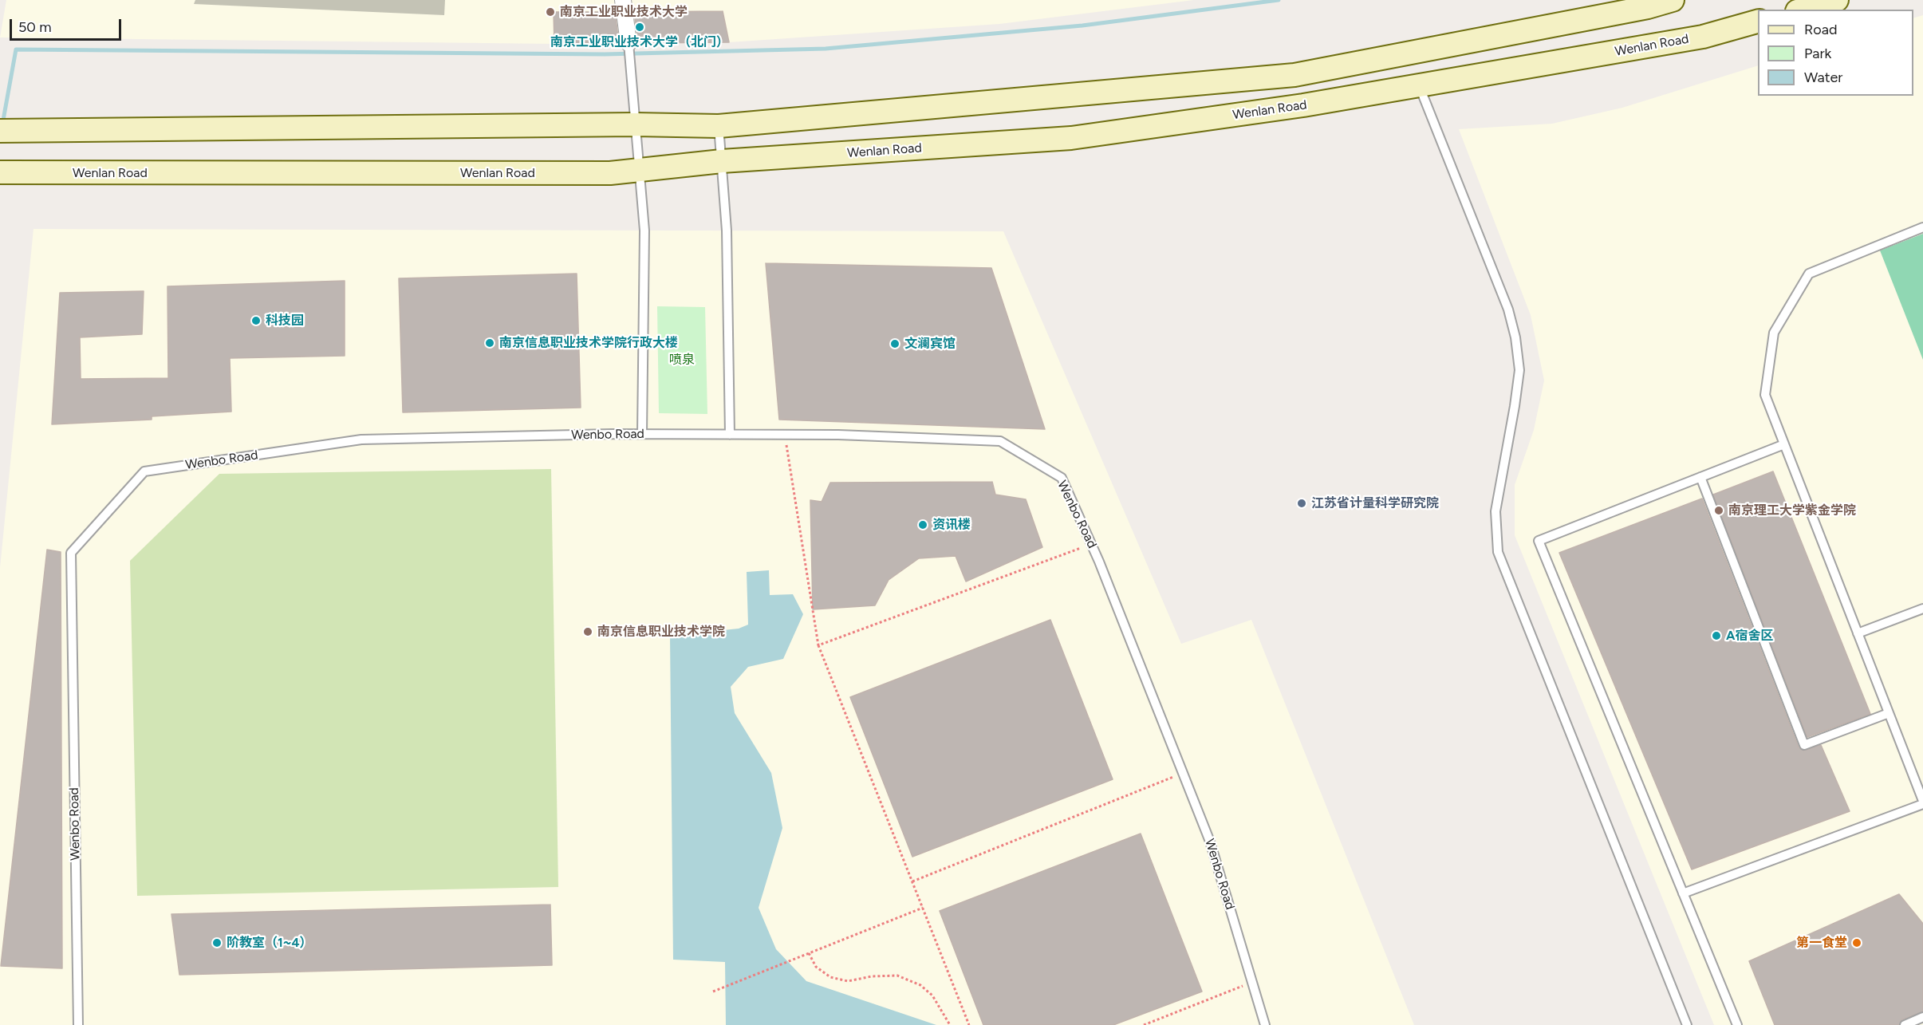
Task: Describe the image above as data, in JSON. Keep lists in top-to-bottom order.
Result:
{
  "streets": {
    "main road": ["Wenlan Road"],
    "lane": ["Wenbo Road"]
  },
  "parks": ["喷泉"],
  "places": [
    "南京工业职业技术大学",
    "南京工业职业技术大学（北门）",
    "科技园",
    "南京信息职业技术学院行政大楼",
    "文澜宾馆",
    "江苏省计量科学研究院",
    "南京理工大学紫金学院",
    "资讯楼",
    "南京信息职业技术学院",
    "A宿舍区",
    "阶教室（1~4）",
    "第一食堂"
  ],
  "legend": ["Road", "Park", "Water"],
  "scale_bar": "50 m"
}
